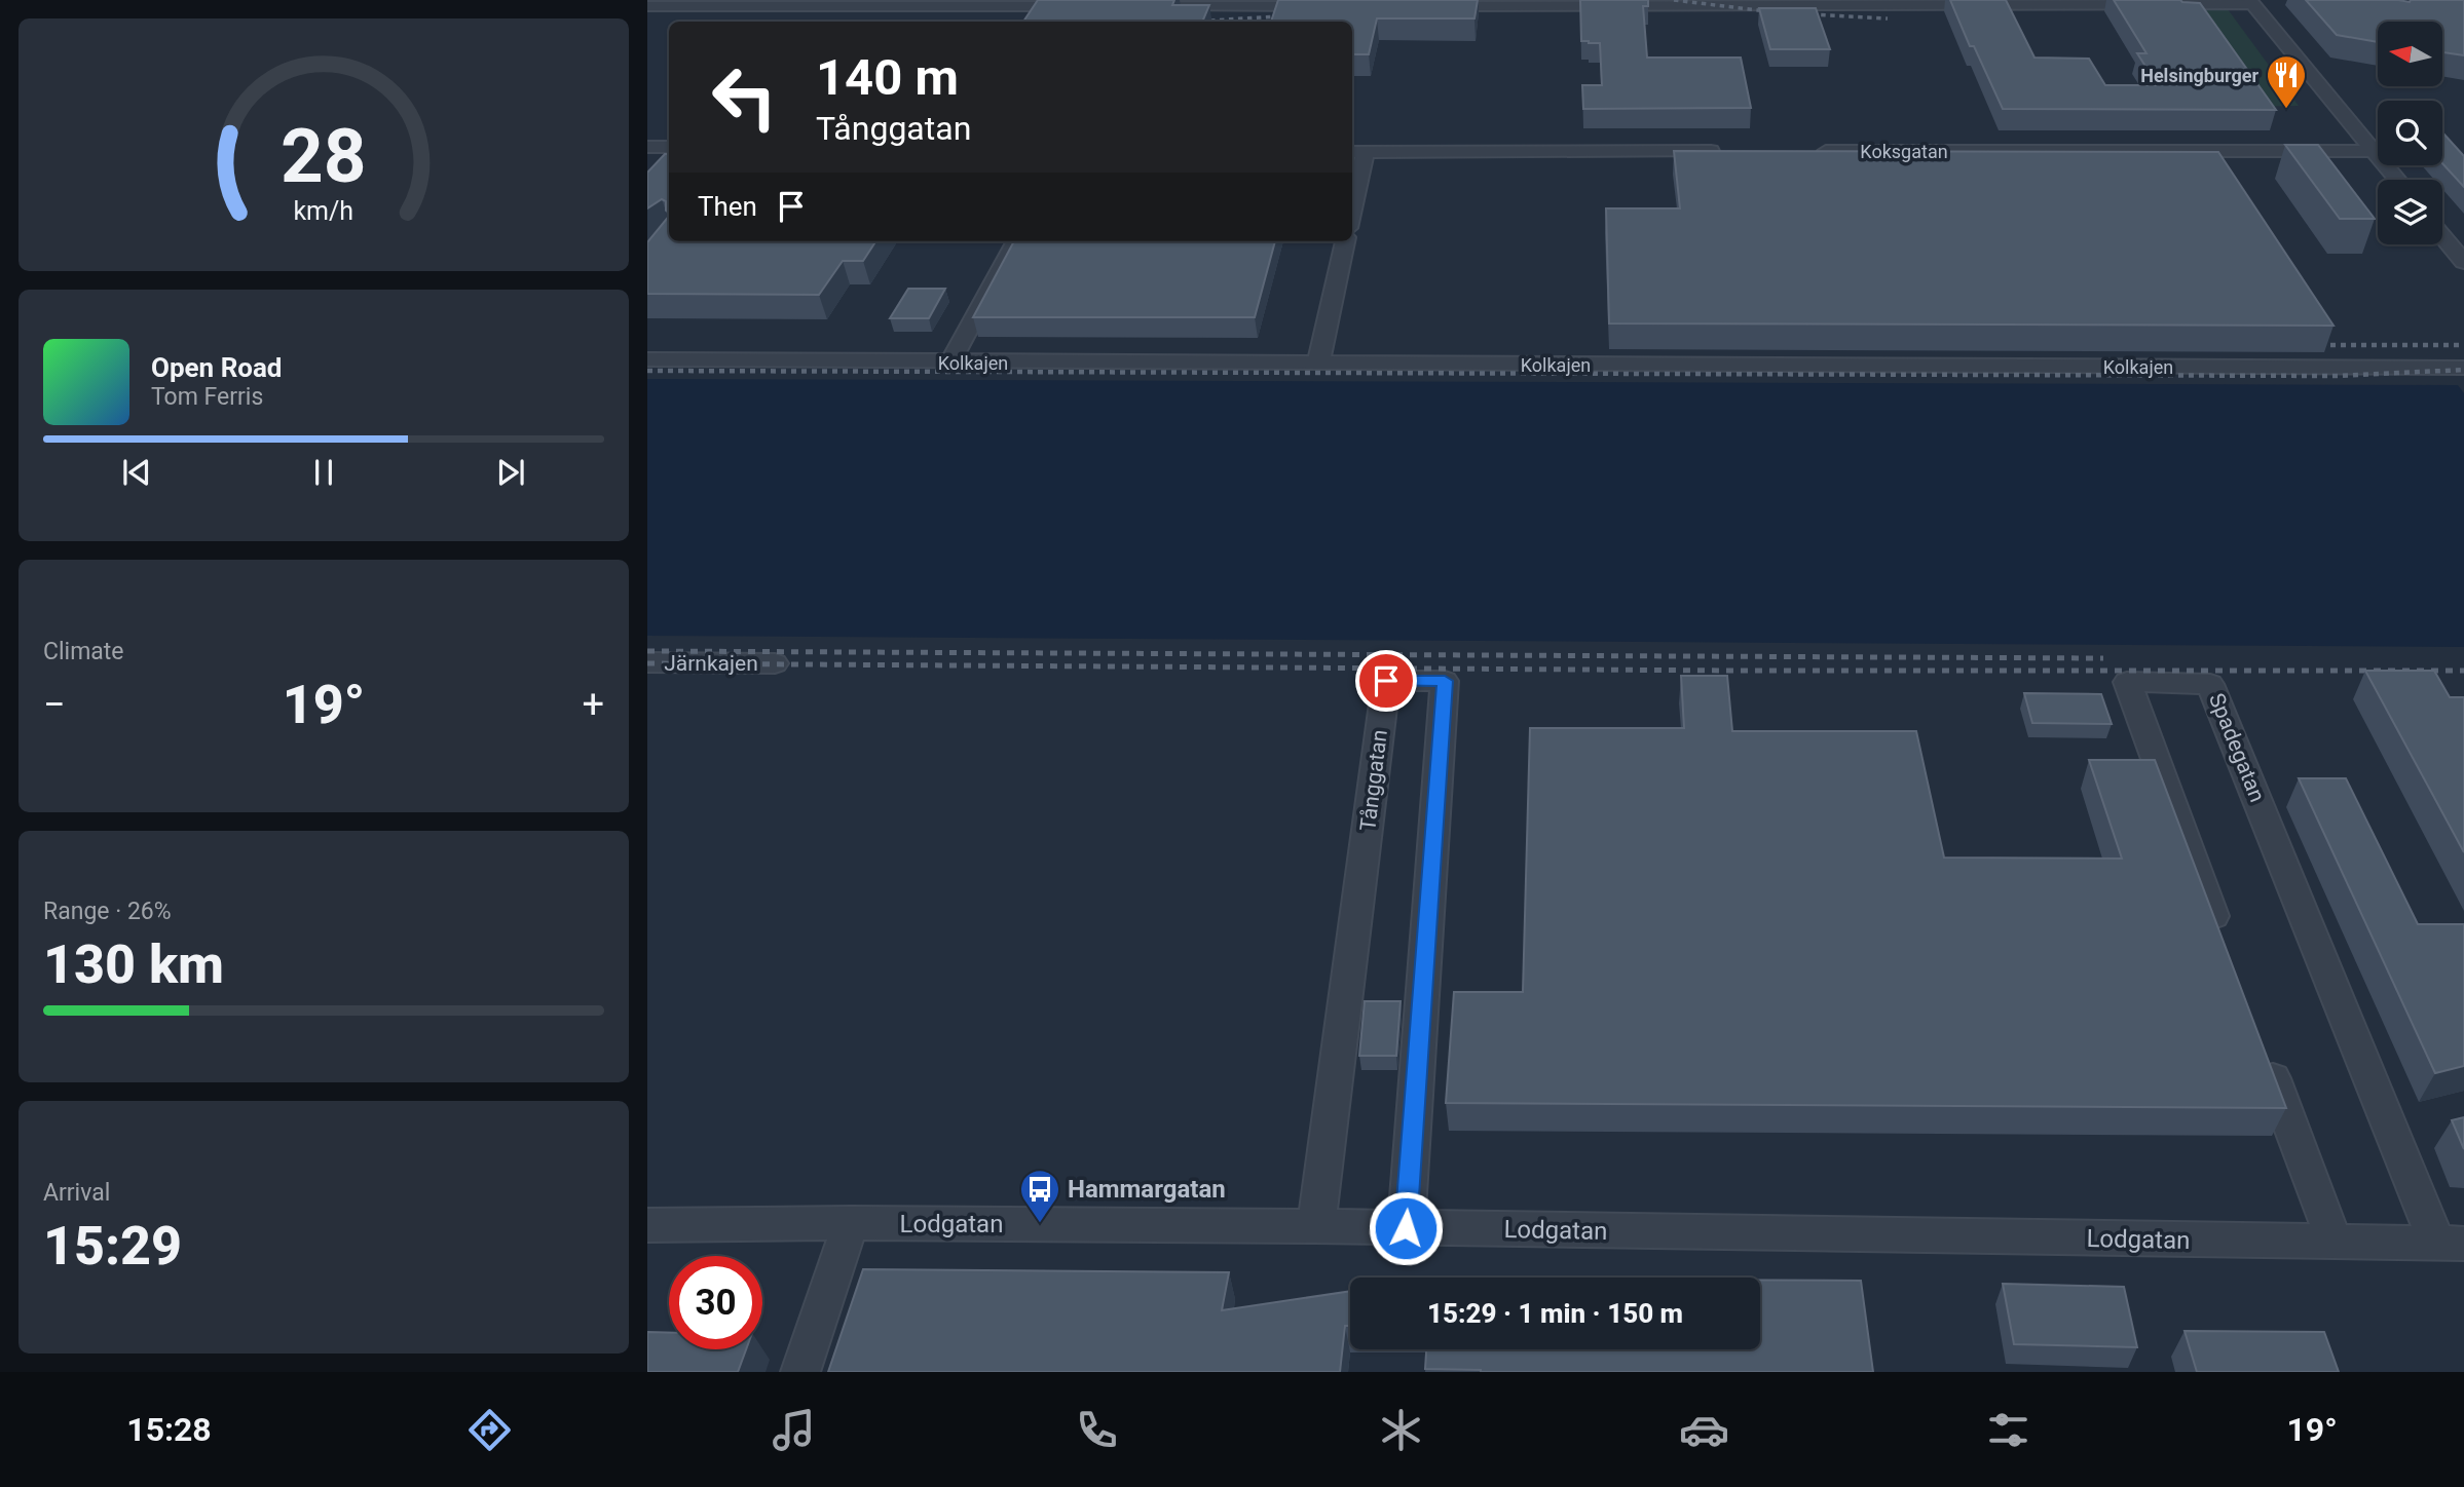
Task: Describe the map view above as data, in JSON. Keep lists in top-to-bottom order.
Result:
{
  "streets": {
    "street": [
      "Koksgatan",
      "Kolkajen",
      "Järnkajen",
      "Spadegatan",
      "Tånggatan",
      "Lodgatan"
    ]
  },
  "crossings": [
    ["Spadegatan", "Lodgatan"],
    ["Tånggatan", "Lodgatan"]
  ],
  "places": {
    "restaurant": ["Helsingburger"],
    "bus stop": ["Hammargatan"]
  },
  "north": "left",
  "page": {
    "turn": ["140 m", "Tånggatan"],
    "then": "Then",
    "song": ["Open Road", "Tom Ferris"],
    "tile": [
      "Climate",
      ["Range · 26%", "130 km"],
      ["Arrival", "15:29"]
    ],
    "heat": ["−", "19°", "+"],
    "limit": "30",
    "trip": "15:29 · 1 min · 150 m",
    "tabs": ["15:28", "19°"],
    "gauge": ["28", "km/h"]
  }
}
